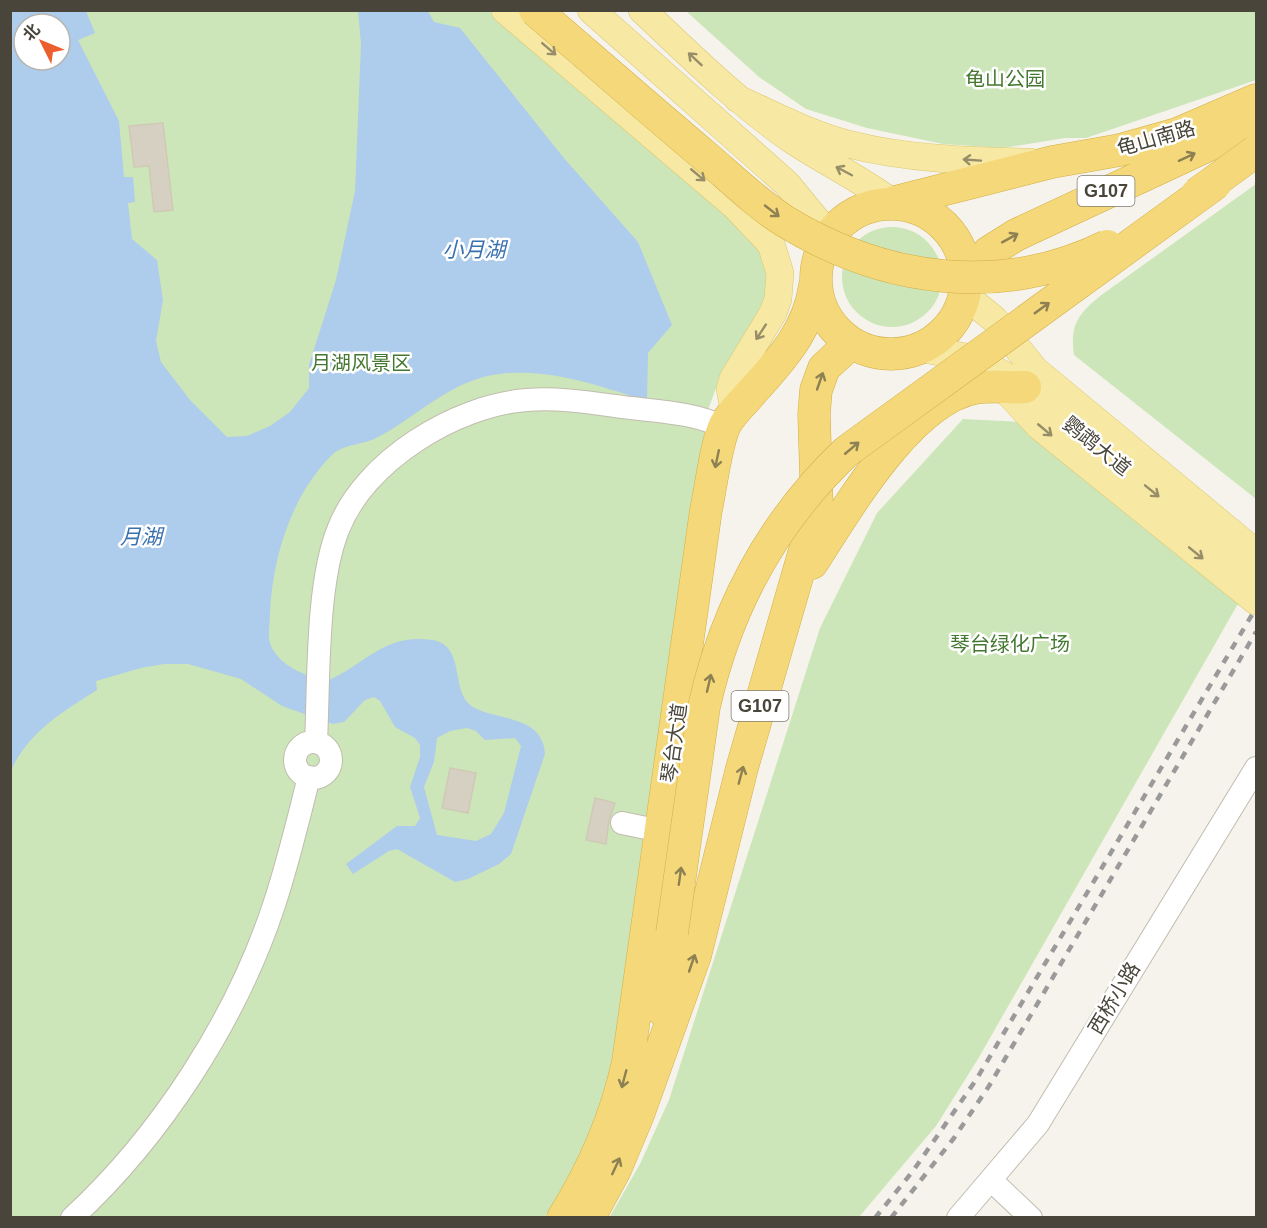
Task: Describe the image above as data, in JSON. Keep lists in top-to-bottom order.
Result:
{
  "streets": {
    "highway": ["龟山南路", "G107", "琴台大道"],
    "main road": ["鹦鹉大道"],
    "street": ["西桥小路"]
  },
  "crossings": [
    ["龟山南路", "G107"],
    ["G107", "鹦鹉大道"],
    ["G107", "琴台大道"],
    ["鹦鹉大道", "琴台大道"]
  ],
  "water": ["小月湖", "月湖"],
  "parks": ["龟山公园", "月湖风景区", "琴台绿化广场"],
  "north": "top left"
}
